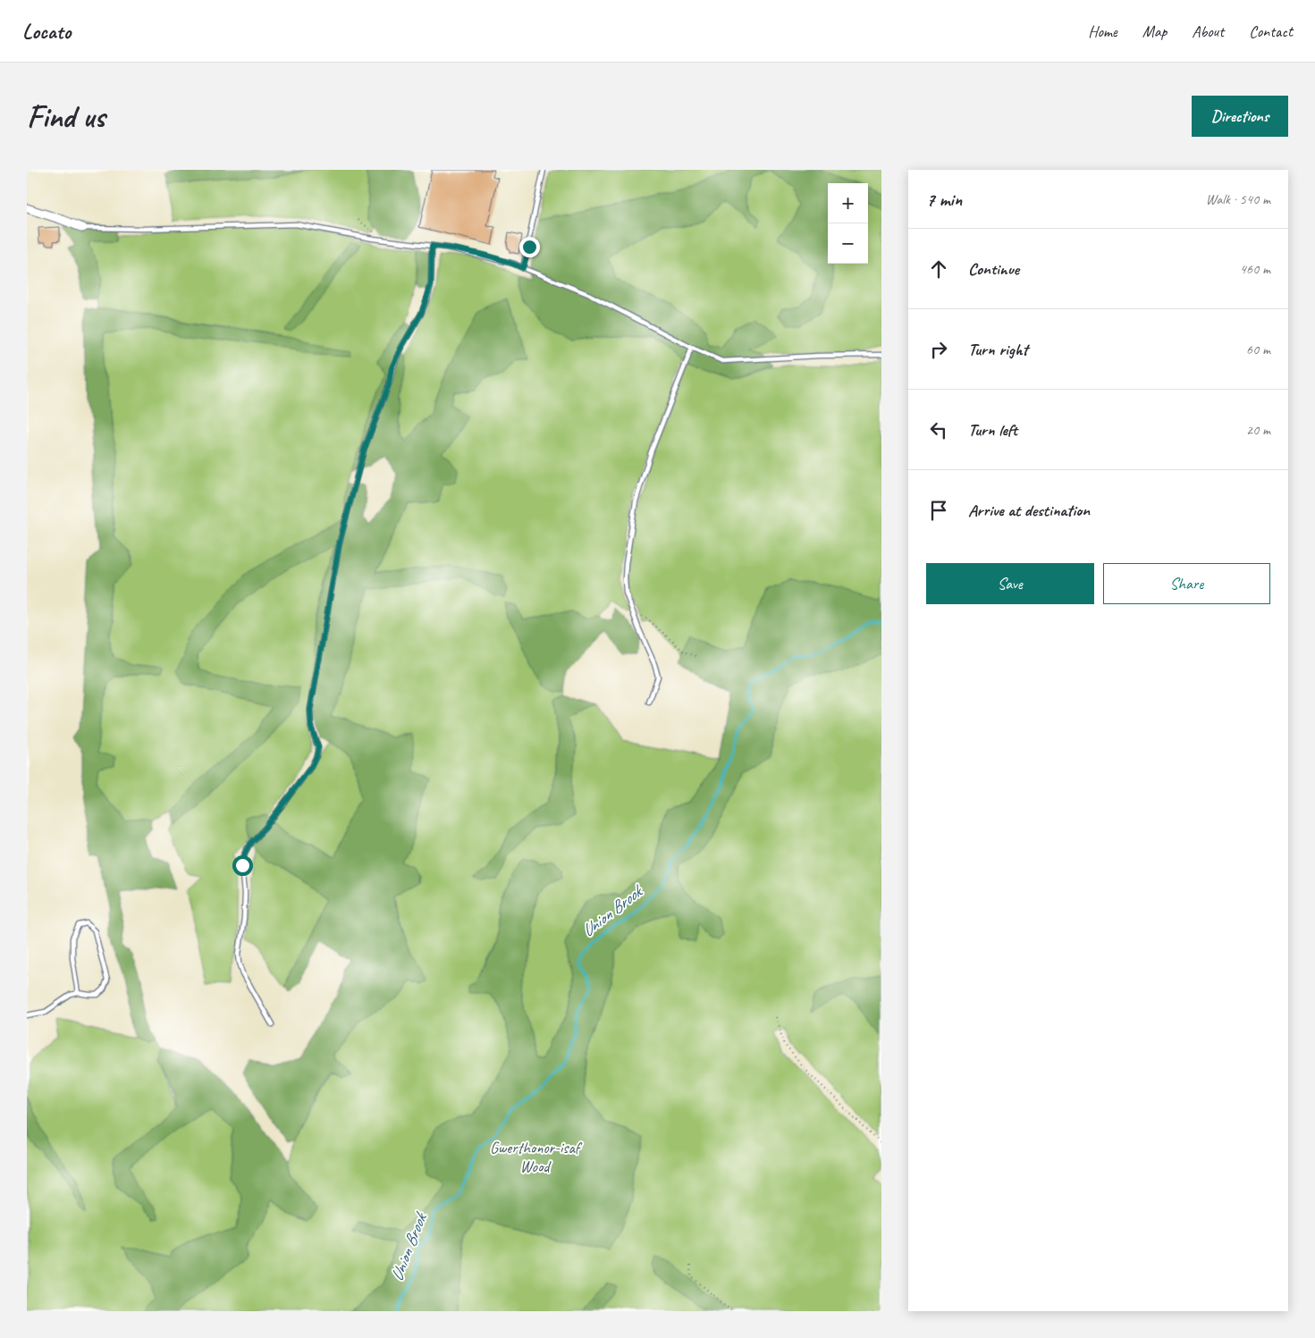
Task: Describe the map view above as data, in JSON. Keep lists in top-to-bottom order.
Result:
{
  "water": ["Union Brook"],
  "parks": ["Gwerthonor-isaf Wood"],
  "page": {
    "header": "Locato",
    "nav": [
      "Home",
      "Map",
      "About",
      "Contact"
    ],
    "buttons": [
      "Directions",
      ["Save", "Share"]
    ],
    "title": "Find us",
    "heading": ["7 min", "Walk · 540 m"],
    "map_buttons": ["+", "−"],
    "list": [
      ["Continue", "460 m"],
      ["Turn right", "60 m"],
      ["Turn left", "20 m"],
      "Arrive at destination"
    ]
  }
}
